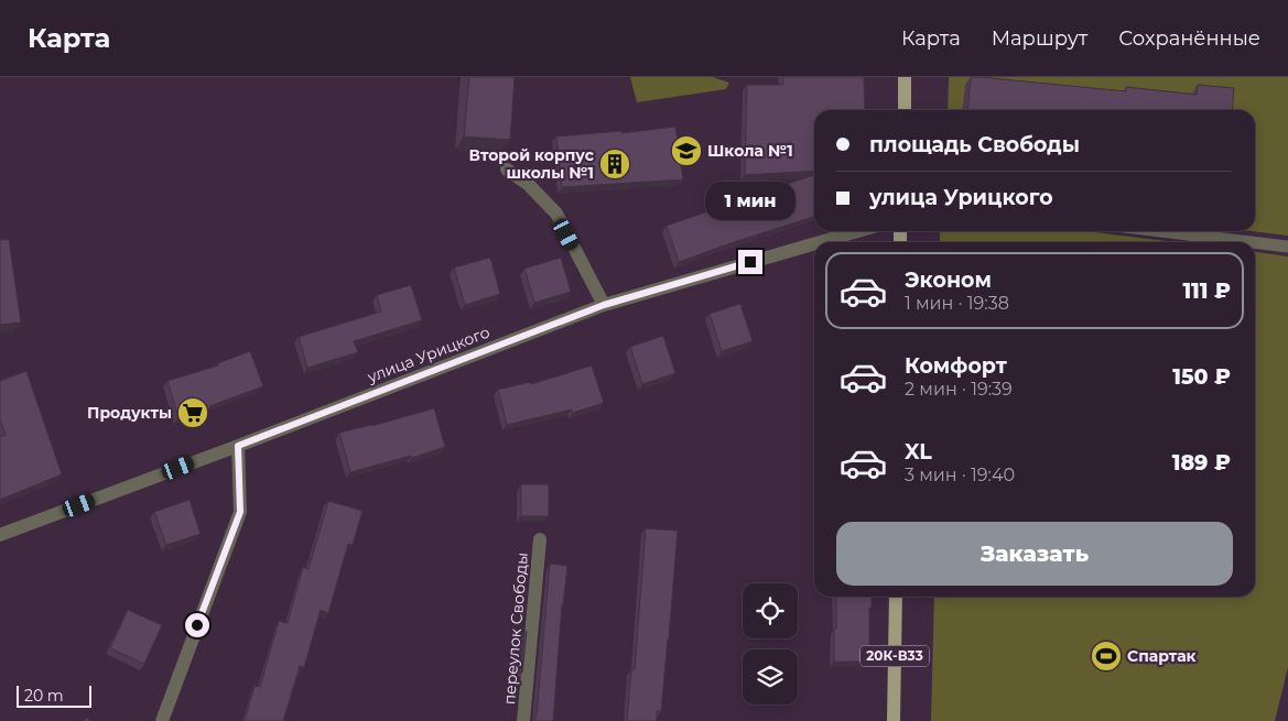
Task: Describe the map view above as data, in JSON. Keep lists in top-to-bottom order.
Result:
{
  "streets": {
    "main road": ["20К-В33"],
    "street": ["улица Урицкого", "переулок Свободы"]
  },
  "places": {
    "school or university": ["Школа №1"],
    "building": ["Второй корпус школы №1"],
    "supermarket": ["Продукты"],
    "sports": ["Спартак"]
  },
  "scale_bar": "20 m",
  "page": {
    "header": "Карта",
    "nav": ["Карта", "Маршрут", "Сохранённые"],
    "banner": ["площадь Свободы", "улица Урицкого"],
    "bubble": "1 мин",
    "list": [
      {
        "name": "Эконом",
        "note": "1 мин · 19:38",
        "value": "111 ₽"
      },
      {
        "name": "Комфорт",
        "note": "2 мин · 19:39",
        "value": "150 ₽"
      },
      {
        "name": "XL",
        "note": "3 мин · 19:40",
        "value": "189 ₽"
      }
    ],
    "buttons": "Заказать",
    "scale": "20 m"
  }
}
